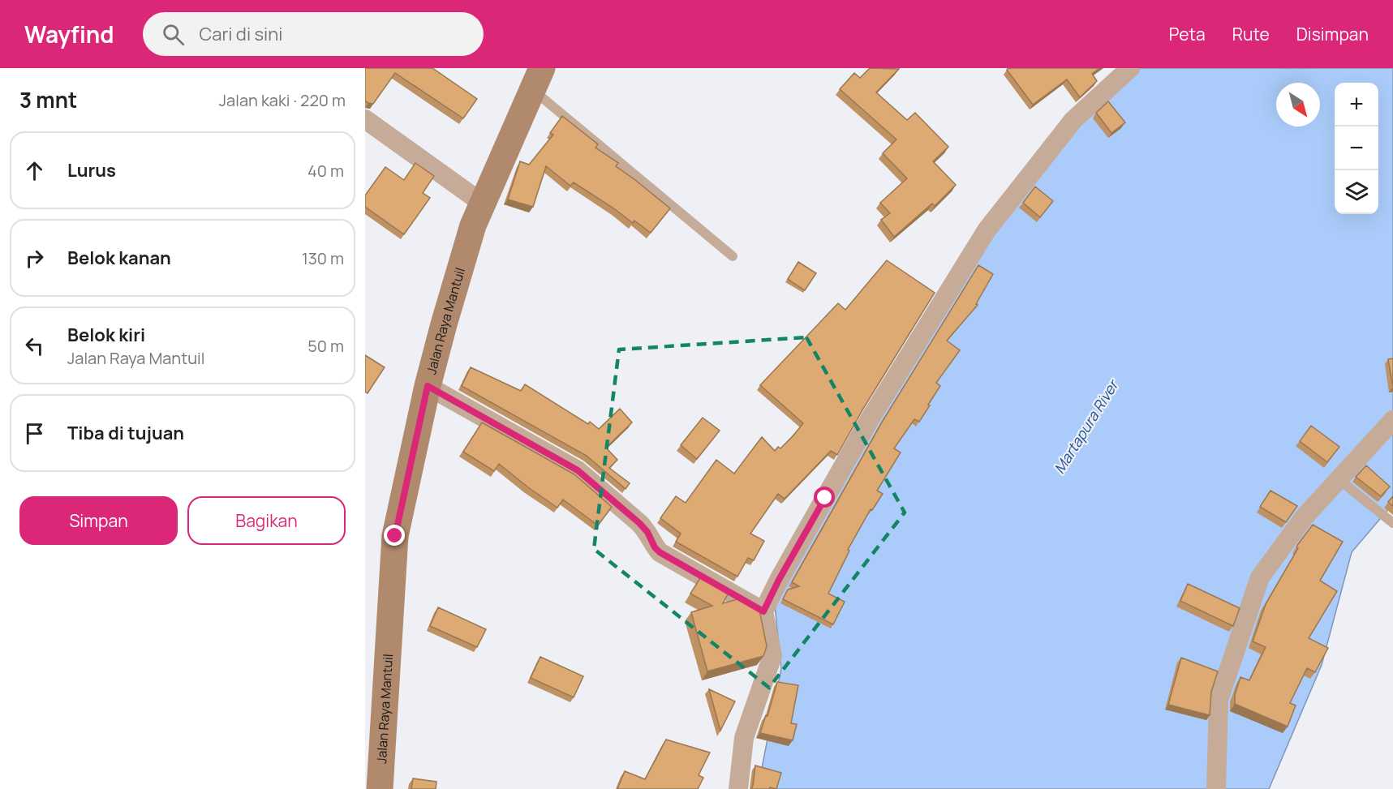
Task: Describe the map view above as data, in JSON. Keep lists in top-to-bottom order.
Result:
{
  "streets": {
    "street": ["Jalan Raya Mantuil"]
  },
  "water": ["Martapura River"],
  "north": "bottom right",
  "page": {
    "header": "Wayfind",
    "search": "Cari di sini",
    "nav": ["Peta", "Rute", "Disimpan"],
    "heading": ["3 mnt", "Jalan kaki · 220 m"],
    "map_buttons": ["+", "−"],
    "list": [
      ["Lurus", "40 m"],
      ["Belok kanan", "130 m"],
      ["Belok kiri", "Jalan Raya Mantuil", "50 m"],
      "Tiba di tujuan"
    ],
    "buttons": ["Simpan", "Bagikan"]
  }
}
